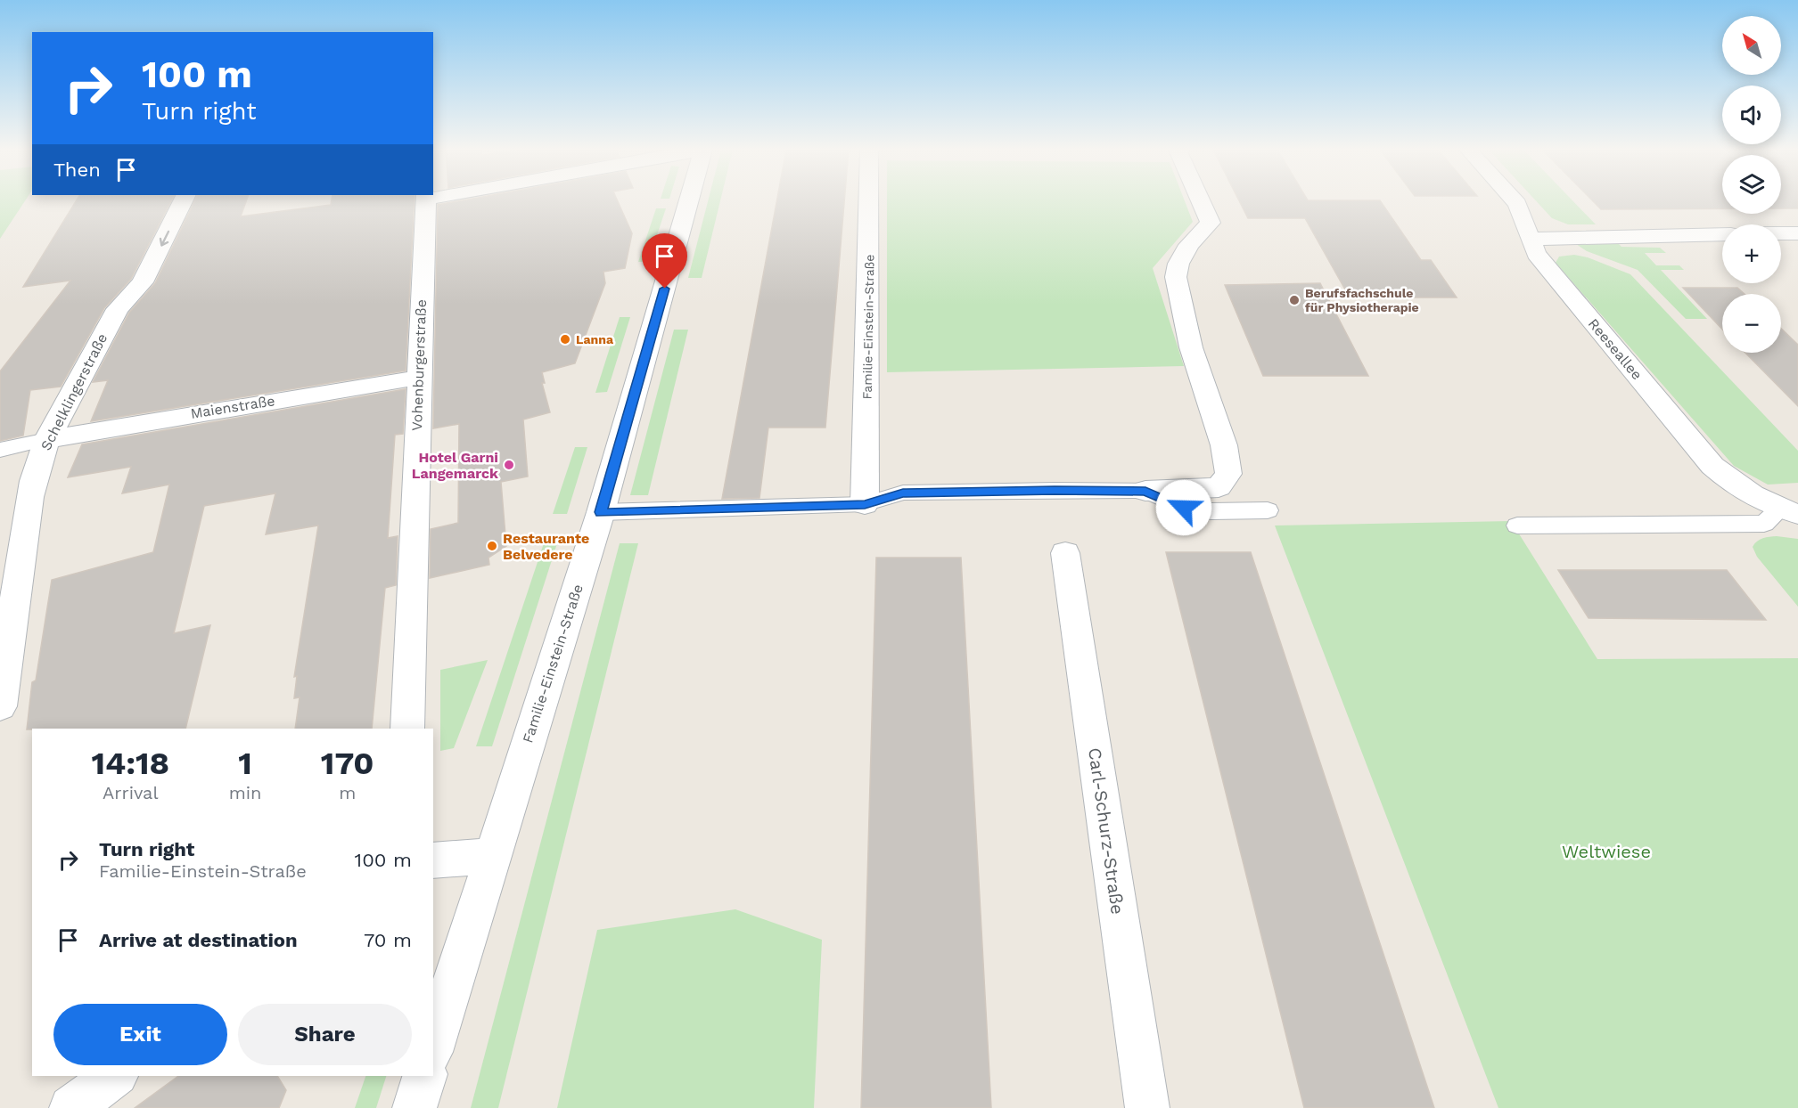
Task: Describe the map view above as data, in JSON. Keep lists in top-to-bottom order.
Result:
{
  "streets": {
    "street": [
      "Familie-Einstein-Straße",
      "Reeseallee",
      "Vohenburgerstraße",
      "Schelklingerstraße",
      "Maienstraße",
      "Carl-Schurz-Straße"
    ]
  },
  "crossings": [
    ["Vohenburgerstraße", "Maienstraße"],
    ["Schelklingerstraße", "Maienstraße"]
  ],
  "one_way": ["Schelklingerstraße"],
  "parks": ["Weltwiese"],
  "places": [
    "Berufsfachschule für Physiotherapie",
    "Lanna",
    "Hotel Garni Langemarck",
    "Restaurante Belvedere"
  ],
  "north": "top left",
  "page": {
    "map_buttons": ["+", "−"],
    "turn": ["100 m", "Turn right"],
    "then": "Then",
    "eta": [
      "14:18",
      "Arrival",
      "1",
      "min",
      "170",
      "m"
    ],
    "list": [
      {
        "name": "Turn right",
        "note": "Familie-Einstein-Straße",
        "value": "100 m"
      },
      {
        "name": "Arrive at destination",
        "value": "70 m"
      }
    ],
    "buttons": ["Exit", "Share"]
  }
}
